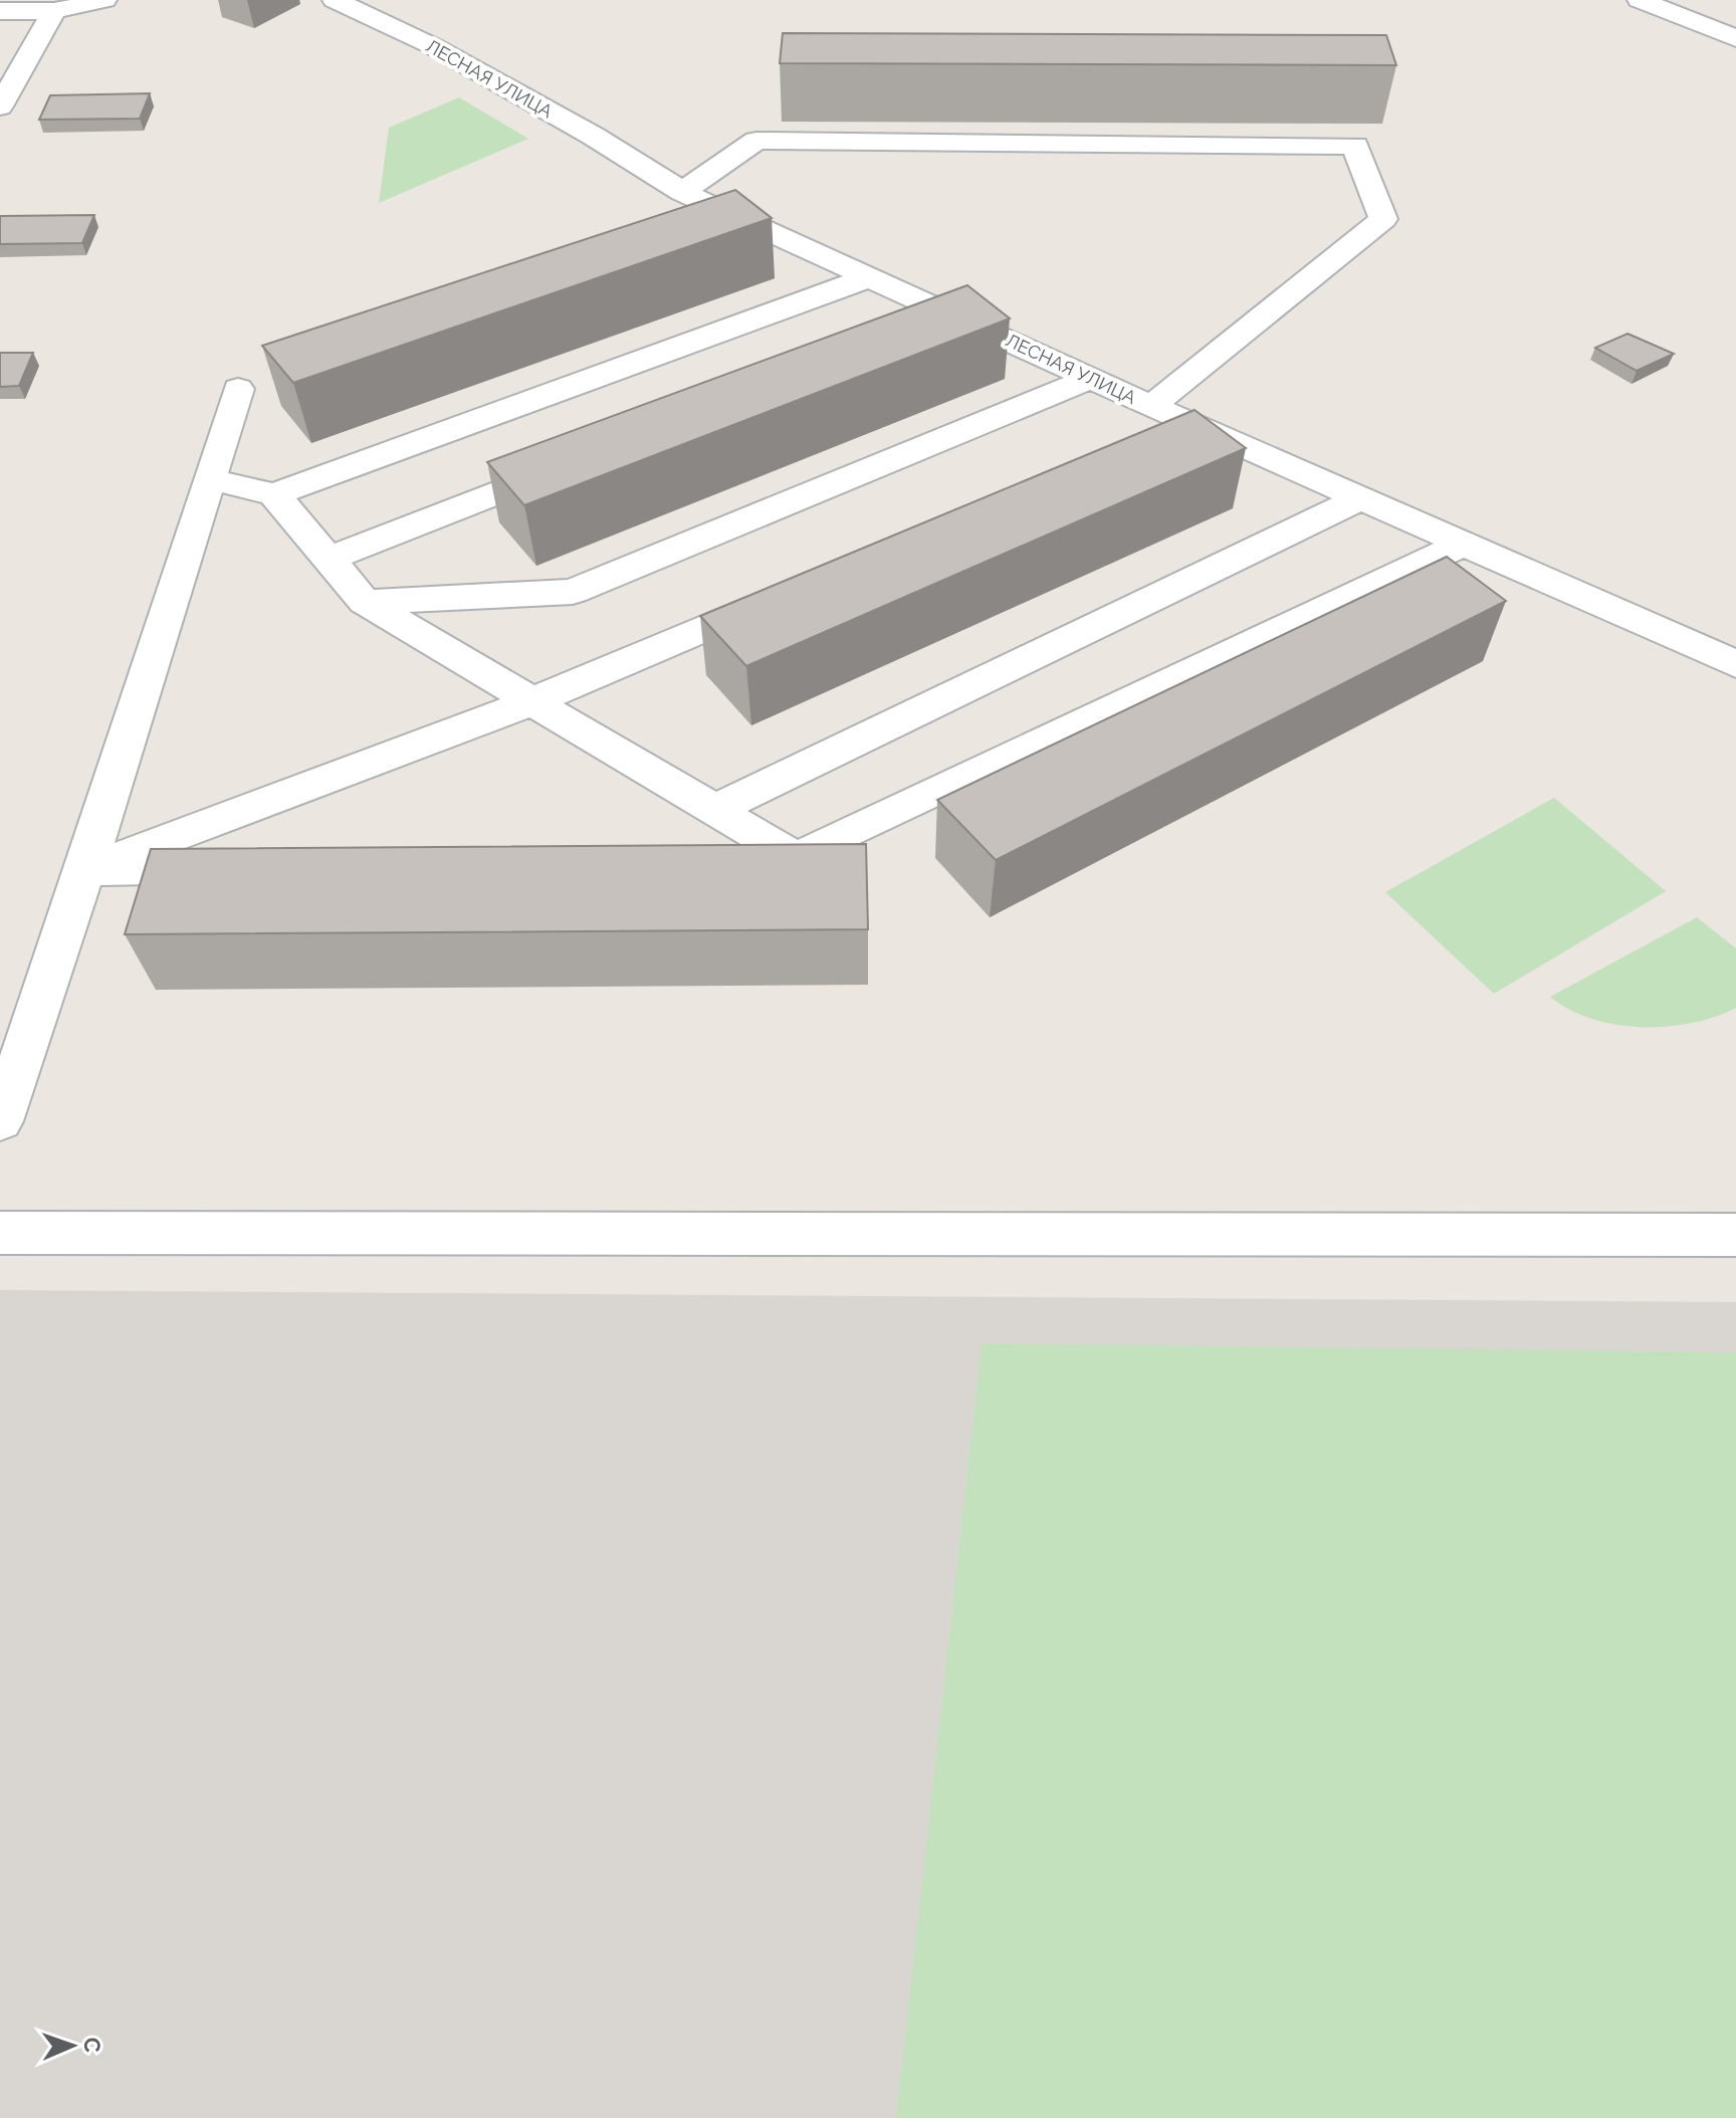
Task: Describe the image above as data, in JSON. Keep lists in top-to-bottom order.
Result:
{
  "streets": {
    "street": ["ЛЕСНАЯ УЛИЦА"]
  },
  "north": "right"
}
